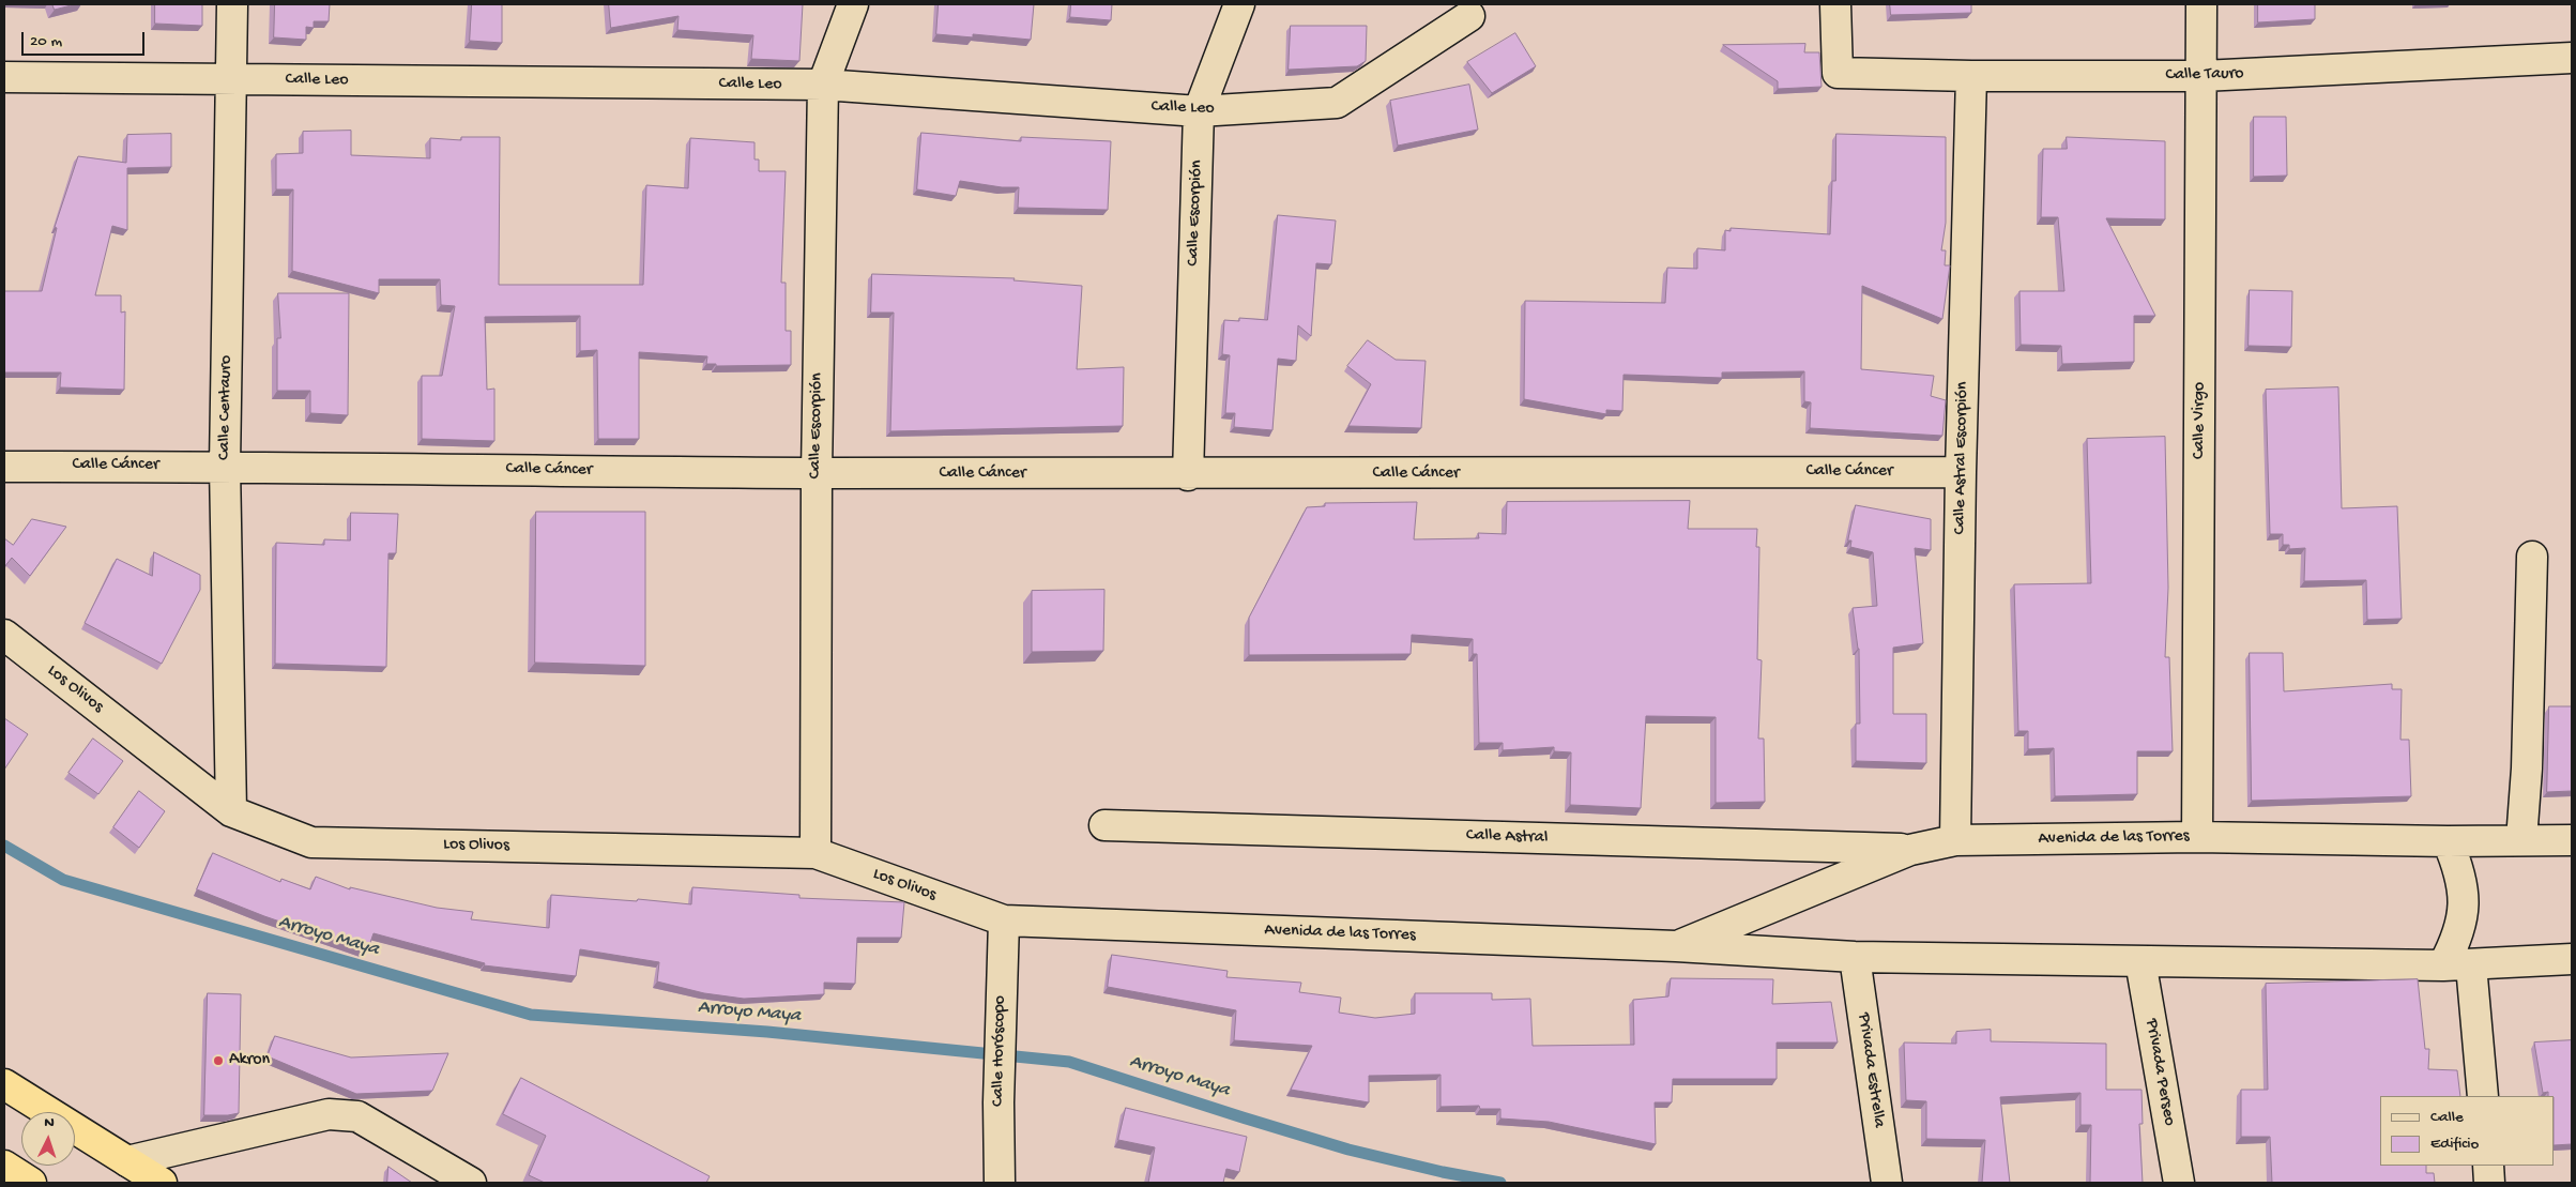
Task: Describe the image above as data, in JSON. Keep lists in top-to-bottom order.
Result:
{
  "streets": {
    "street": [
      "Calle Tauro",
      "Calle Leo",
      "Calle Escorpión",
      "Calle Centauro",
      "Calle Virgo",
      "Calle Astral Escorpión",
      "Calle Cáncer",
      "Los Olivos",
      "Calle Astral",
      "Avenida de las Torres",
      "Calle Horóscopo",
      "Privada Estrella",
      "Privada Perseo"
    ]
  },
  "crossings": [
    ["Calle Tauro", "Calle Virgo"],
    ["Calle Tauro", "Calle Astral Escorpión"],
    ["Calle Leo", "Calle Escorpión"],
    ["Calle Leo", "Calle Centauro"],
    ["Calle Escorpión", "Calle Cáncer"],
    ["Calle Escorpión", "Los Olivos"],
    ["Calle Centauro", "Calle Cáncer"],
    ["Calle Centauro", "Los Olivos"],
    ["Calle Virgo", "Avenida de las Torres"],
    ["Calle Astral Escorpión", "Calle Cáncer"],
    ["Calle Astral Escorpión", "Avenida de las Torres"],
    ["Los Olivos", "Avenida de las Torres"],
    ["Los Olivos", "Calle Horóscopo"],
    ["Calle Astral", "Avenida de las Torres"],
    ["Avenida de las Torres", "Calle Horóscopo"],
    ["Avenida de las Torres", "Privada Estrella"],
    ["Avenida de las Torres", "Privada Perseo"]
  ],
  "water": ["Arroyo Maya"],
  "places": ["Akron"],
  "legend": ["Calle", "Edificio"],
  "scale_bar": "20 m",
  "north": "top"
}
